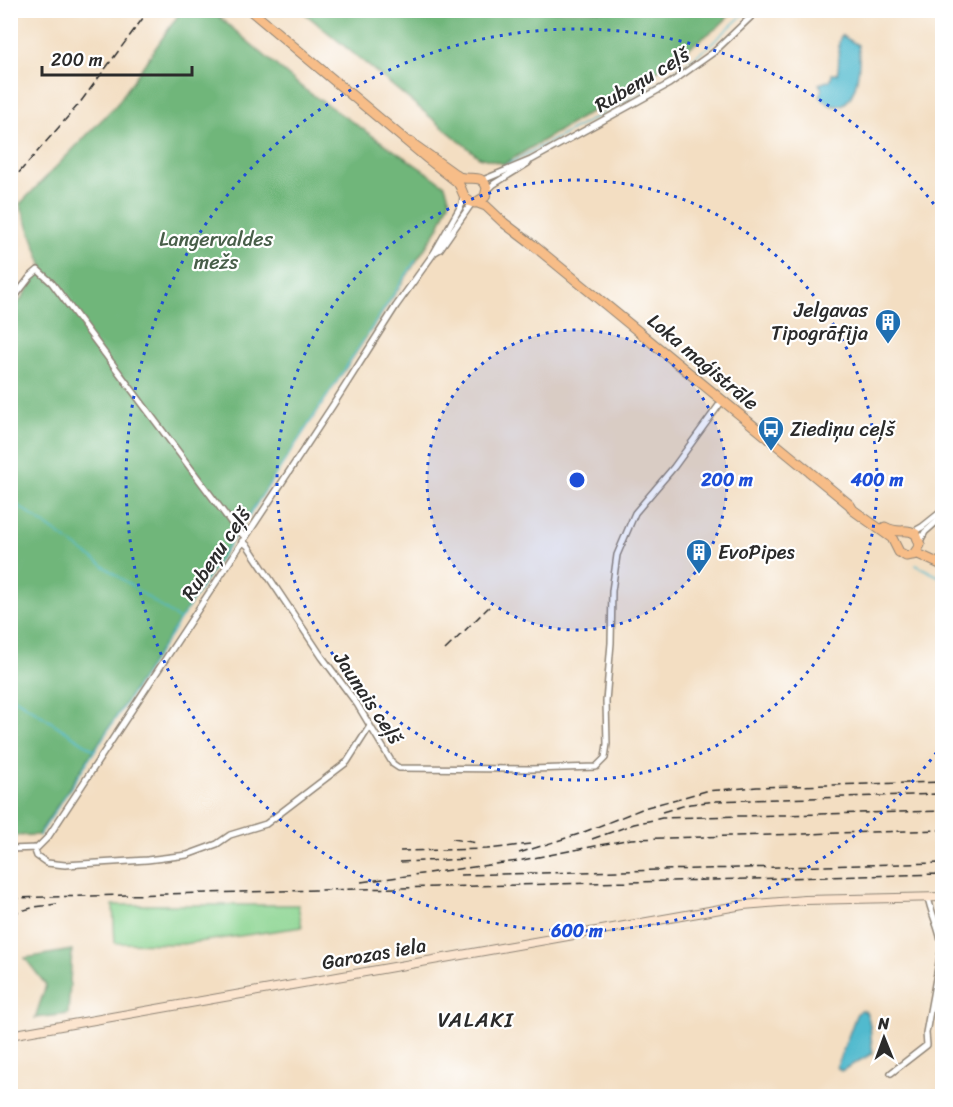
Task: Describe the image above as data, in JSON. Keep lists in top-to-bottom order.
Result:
{
  "streets": {
    "main road": ["Loka maģistrāle", "Garozas iela"],
    "street": ["Rubeņu ceļš", "Jaunais ceļš"]
  },
  "crossings": [
    ["Rubeņu ceļš", "Loka maģistrāle"],
    ["Rubeņu ceļš", "Jaunais ceļš"],
    ["Loka maģistrāle", "Jaunais ceļš"]
  ],
  "districts": ["VALAKI"],
  "parks": ["Langervaldes mežs"],
  "places": {
    "building": ["Jelgavas Tipogrāfija", "EvoPipes"],
    "bus stop": ["Ziediņu ceļš"]
  },
  "scale_bar": "200 m",
  "north": "top",
  "rings": ["200 m", "400 m", "600 m"]
}
